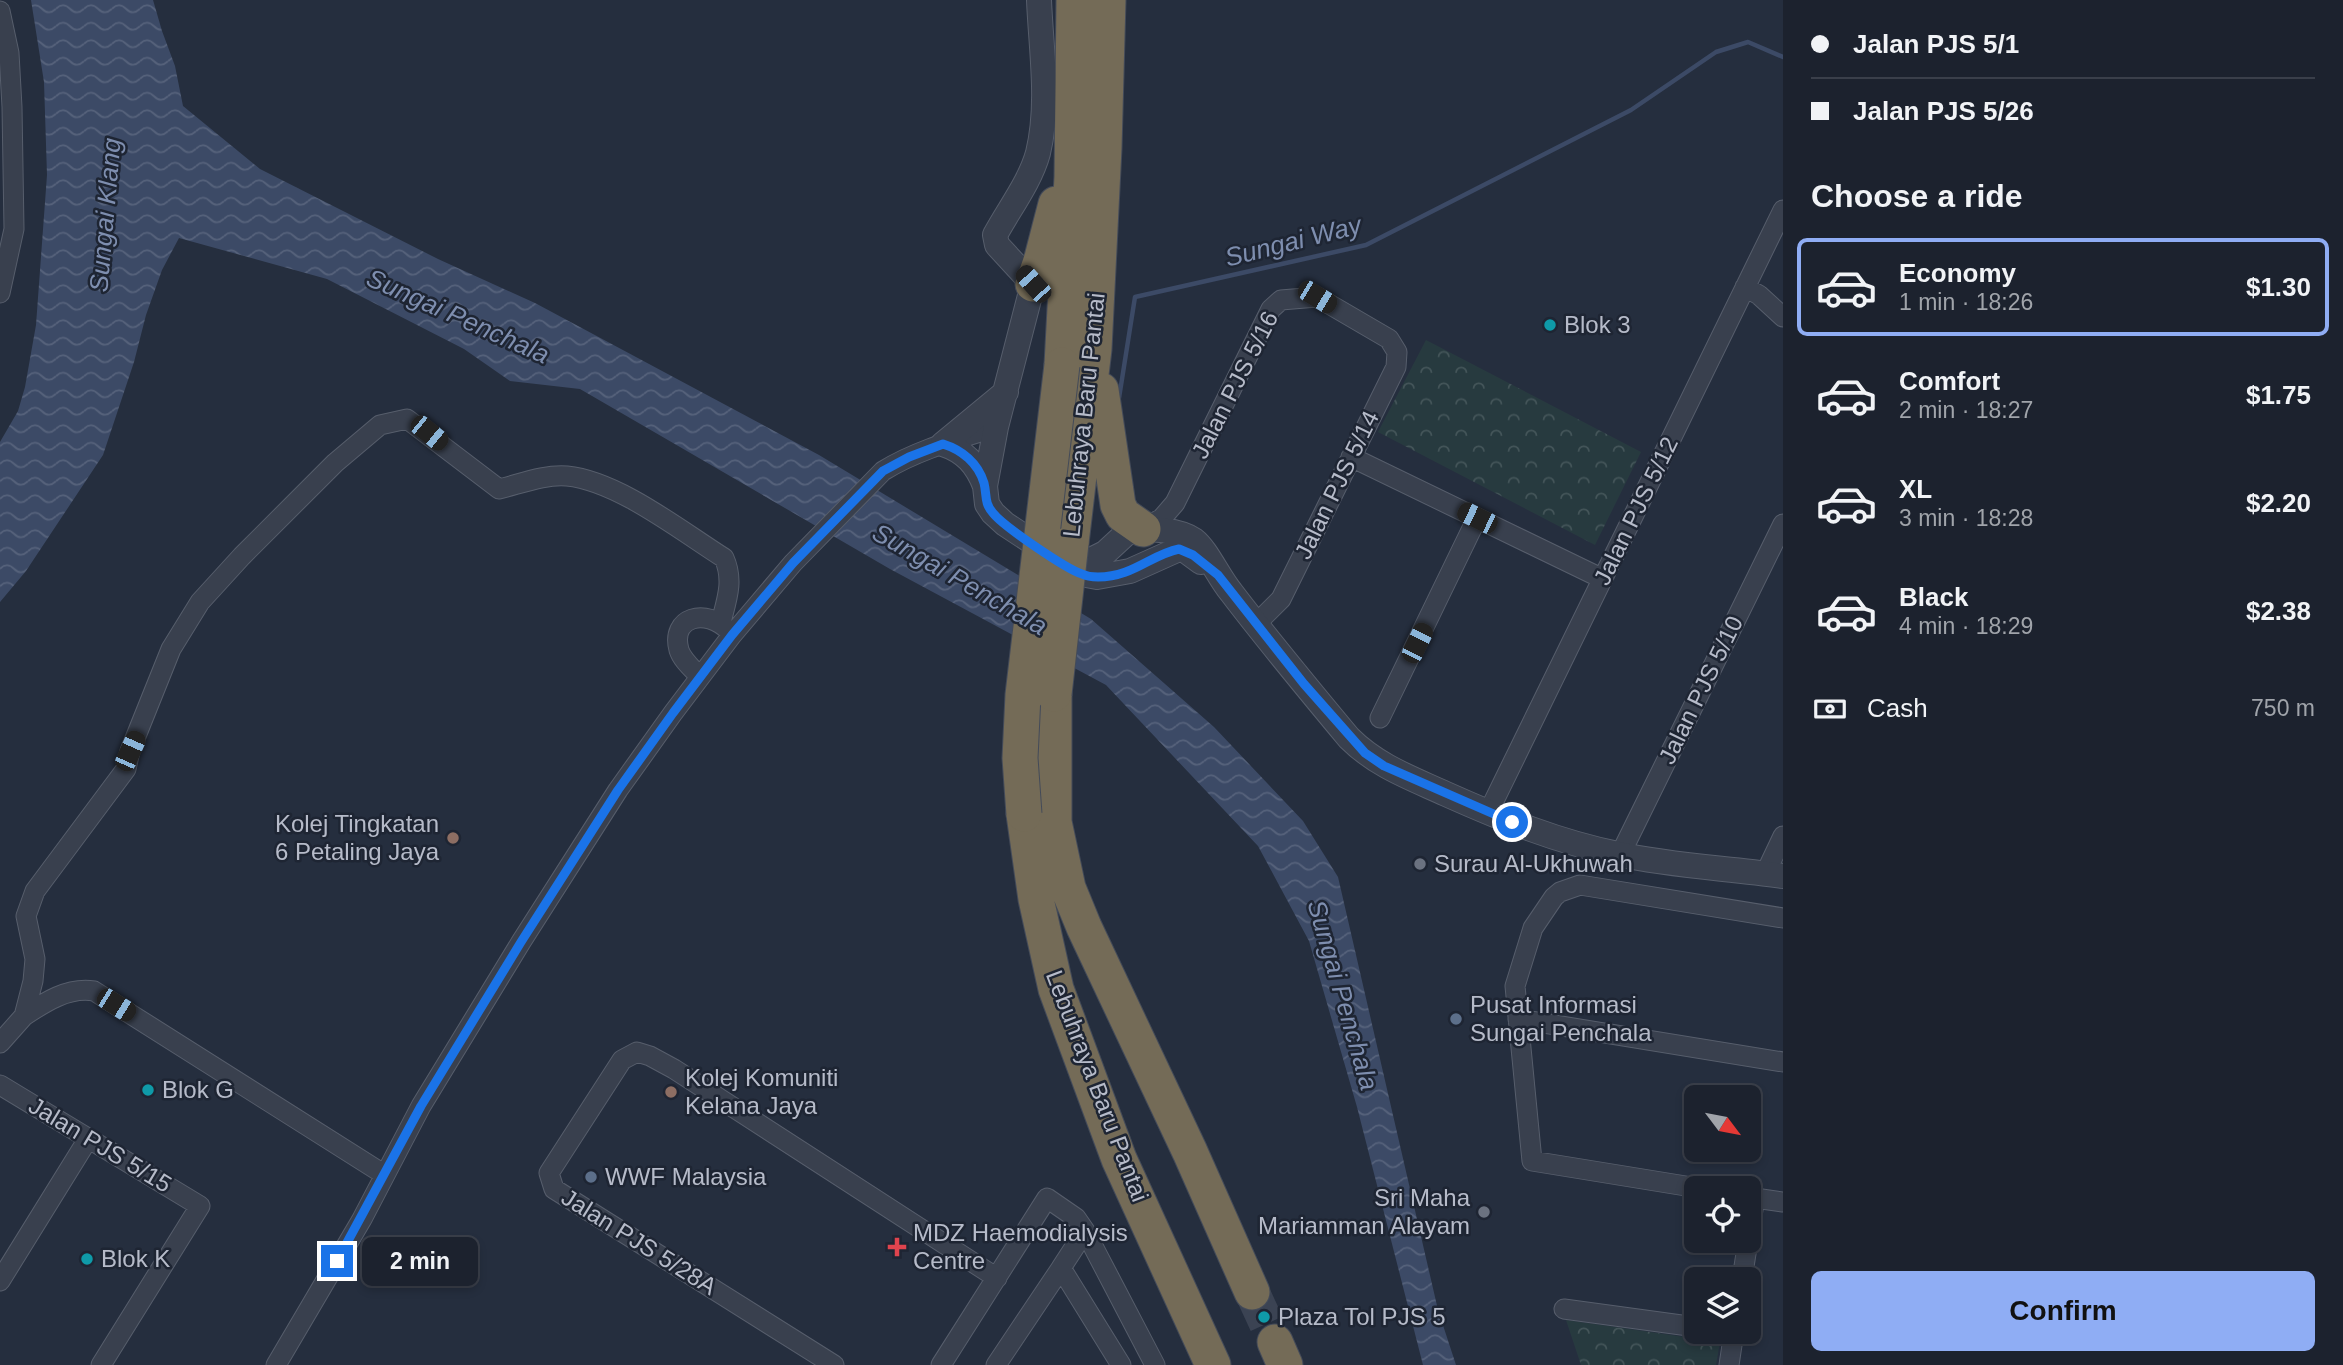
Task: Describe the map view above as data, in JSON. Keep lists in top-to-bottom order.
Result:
{
  "streets": {
    "highway": ["Lebuhraya Baru Pantai"],
    "street": [
      "Jalan PJS 5/16",
      "Jalan PJS 5/14",
      "Jalan PJS 5/12",
      "Jalan PJS 5/10",
      "Jalan PJS 5/15",
      "Jalan PJS 5/28A"
    ]
  },
  "crossings": [
    ["Jalan PJS 5/16", "Jalan PJS 5/14"]
  ],
  "water": ["Sungai Klang", "Sungai Way", "Sungai Penchala"],
  "places": {
    "other": [
      "Blok 3",
      "Kolej Tingkatan 6 Petaling Jaya",
      "Surau Al-Ukhuwah",
      "Pusat Informasi Sungai Penchala",
      "Blok G",
      "Kolej Komuniti Kelana Jaya",
      "WWF Malaysia",
      "Sri Maha Mariamman Alayam",
      "Blok K",
      "Plaza Tol PJS 5"
    ],
    "health": ["MDZ Haemodialysis Centre"]
  },
  "north": "bottom right",
  "page": {
    "banner": ["Jalan PJS 5/1", "Jalan PJS 5/26"],
    "heading": "Choose a ride",
    "list": [
      {
        "name": "Economy",
        "note": "1 min · 18:26",
        "value": "$1.30"
      },
      {
        "name": "Comfort",
        "note": "2 min · 18:27",
        "value": "$1.75"
      },
      {
        "name": "XL",
        "note": "3 min · 18:28",
        "value": "$2.20"
      },
      {
        "name": "Black",
        "note": "4 min · 18:29",
        "value": "$2.38"
      }
    ],
    "pay": ["Cash", "750 m"],
    "bubble": "2 min",
    "buttons": "Confirm"
  }
}
